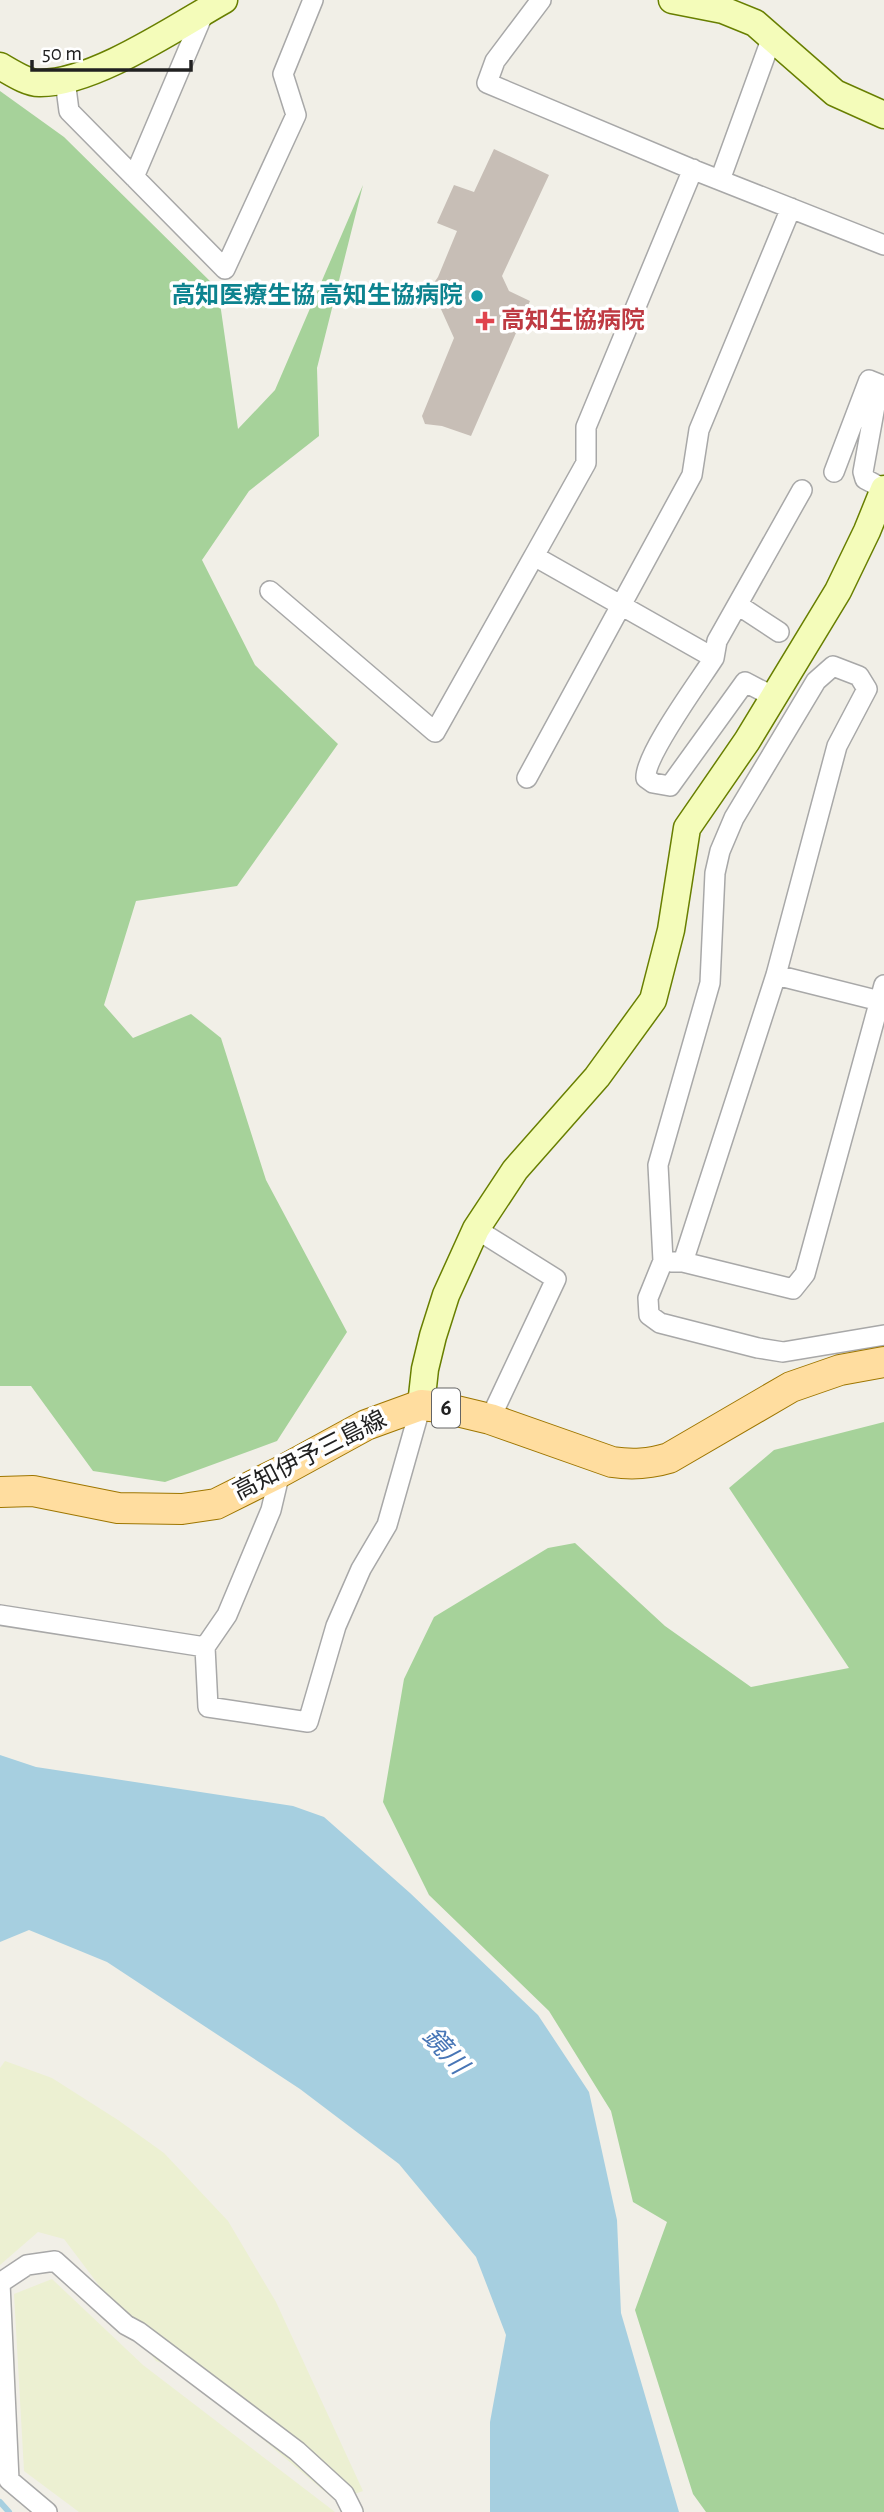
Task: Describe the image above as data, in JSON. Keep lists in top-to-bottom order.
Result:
{
  "streets": {
    "main road": ["6", "高知伊予三島線"]
  },
  "water": ["鏡川"],
  "places": {
    "other": ["高知医療生協 高知生協病院"],
    "health": ["高知生協病院"]
  },
  "scale_bar": "50 m"
}
